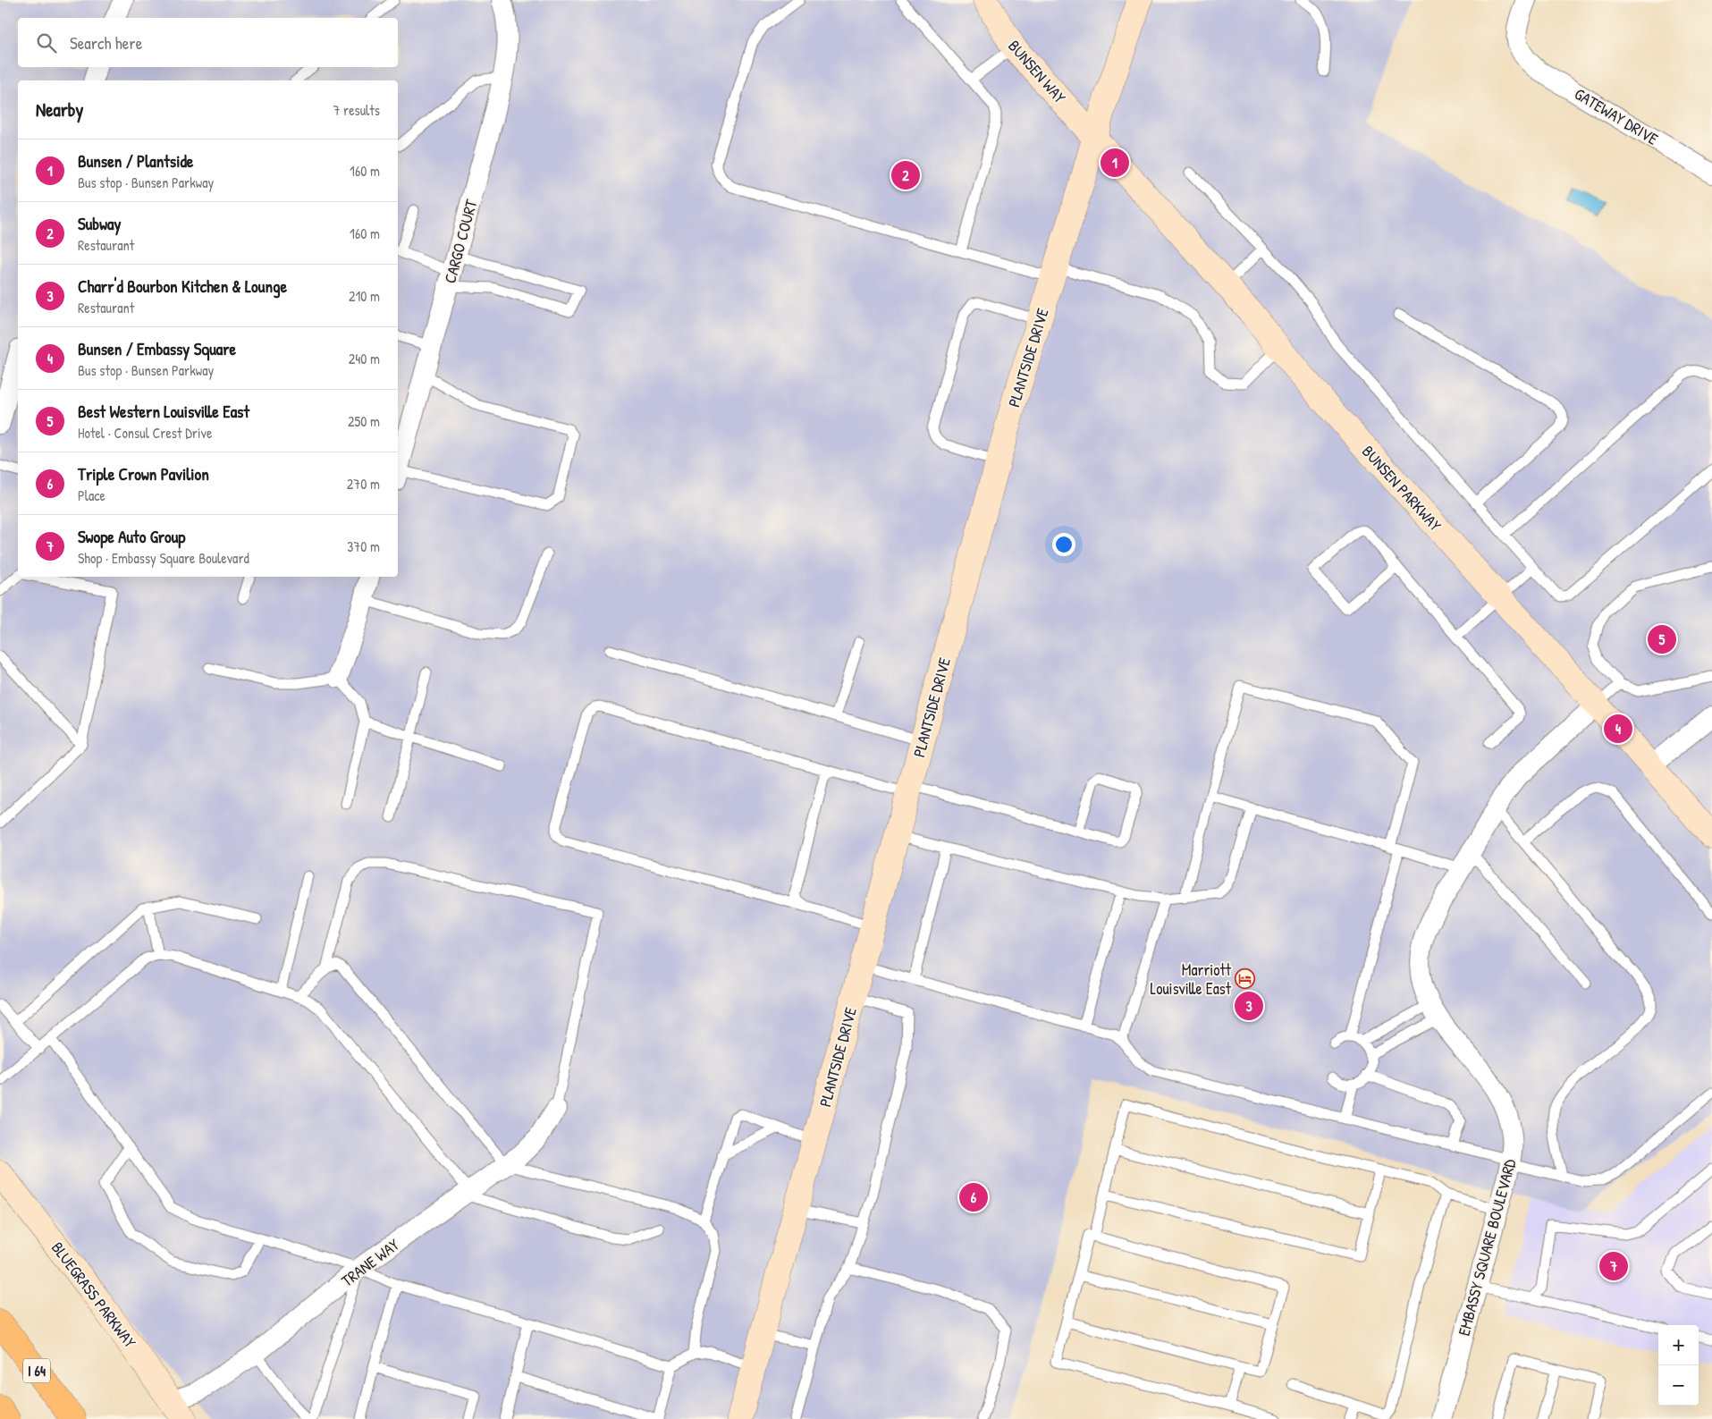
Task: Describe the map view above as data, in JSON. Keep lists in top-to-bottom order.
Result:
{
  "streets": {
    "highway": ["I 64"],
    "street": [
      "BUNSEN WAY",
      "GATEWAY DRIVE",
      "CARGO COURT",
      "PLANTSIDE DRIVE",
      "BUNSEN PARKWAY",
      "EMBASSY SQUARE BOULEVARD",
      "TRANE WAY",
      "BLUEGRASS PARKWAY"
    ]
  },
  "crossings": [
    ["BUNSEN WAY", "PLANTSIDE DRIVE"],
    ["BUNSEN WAY", "BUNSEN PARKWAY"],
    ["PLANTSIDE DRIVE", "BUNSEN PARKWAY"],
    ["BUNSEN PARKWAY", "EMBASSY SQUARE BOULEVARD"],
    ["TRANE WAY", "BLUEGRASS PARKWAY"]
  ],
  "places": {
    "hotel": ["Marriott Louisville East"]
  },
  "page": {
    "search": "Search here",
    "heading": ["Nearby", "7 results"],
    "list": [
      {
        "mark": "1",
        "name": "Bunsen / Plantside",
        "note": "Bus stop · Bunsen Parkway",
        "value": "160 m"
      },
      {
        "mark": "2",
        "name": "Subway",
        "note": "Restaurant",
        "value": "160 m"
      },
      {
        "mark": "3",
        "name": "Charr'd Bourbon Kitchen & Lounge",
        "note": "Restaurant",
        "value": "210 m"
      },
      {
        "mark": "4",
        "name": "Bunsen / Embassy Square",
        "note": "Bus stop · Bunsen Parkway",
        "value": "240 m"
      },
      {
        "mark": "5",
        "name": "Best Western Louisville East",
        "note": "Hotel · Consul Crest Drive",
        "value": "250 m"
      },
      {
        "mark": "6",
        "name": "Triple Crown Pavilion",
        "note": "Place",
        "value": "270 m"
      },
      {
        "mark": "7",
        "name": "Swope Auto Group",
        "note": "Shop · Embassy Square Boulevard",
        "value": "370 m"
      }
    ],
    "pins": [
      "1",
      "2",
      "5",
      "4",
      "3",
      "6",
      "7"
    ],
    "map_buttons": ["+", "−"]
  }
}
